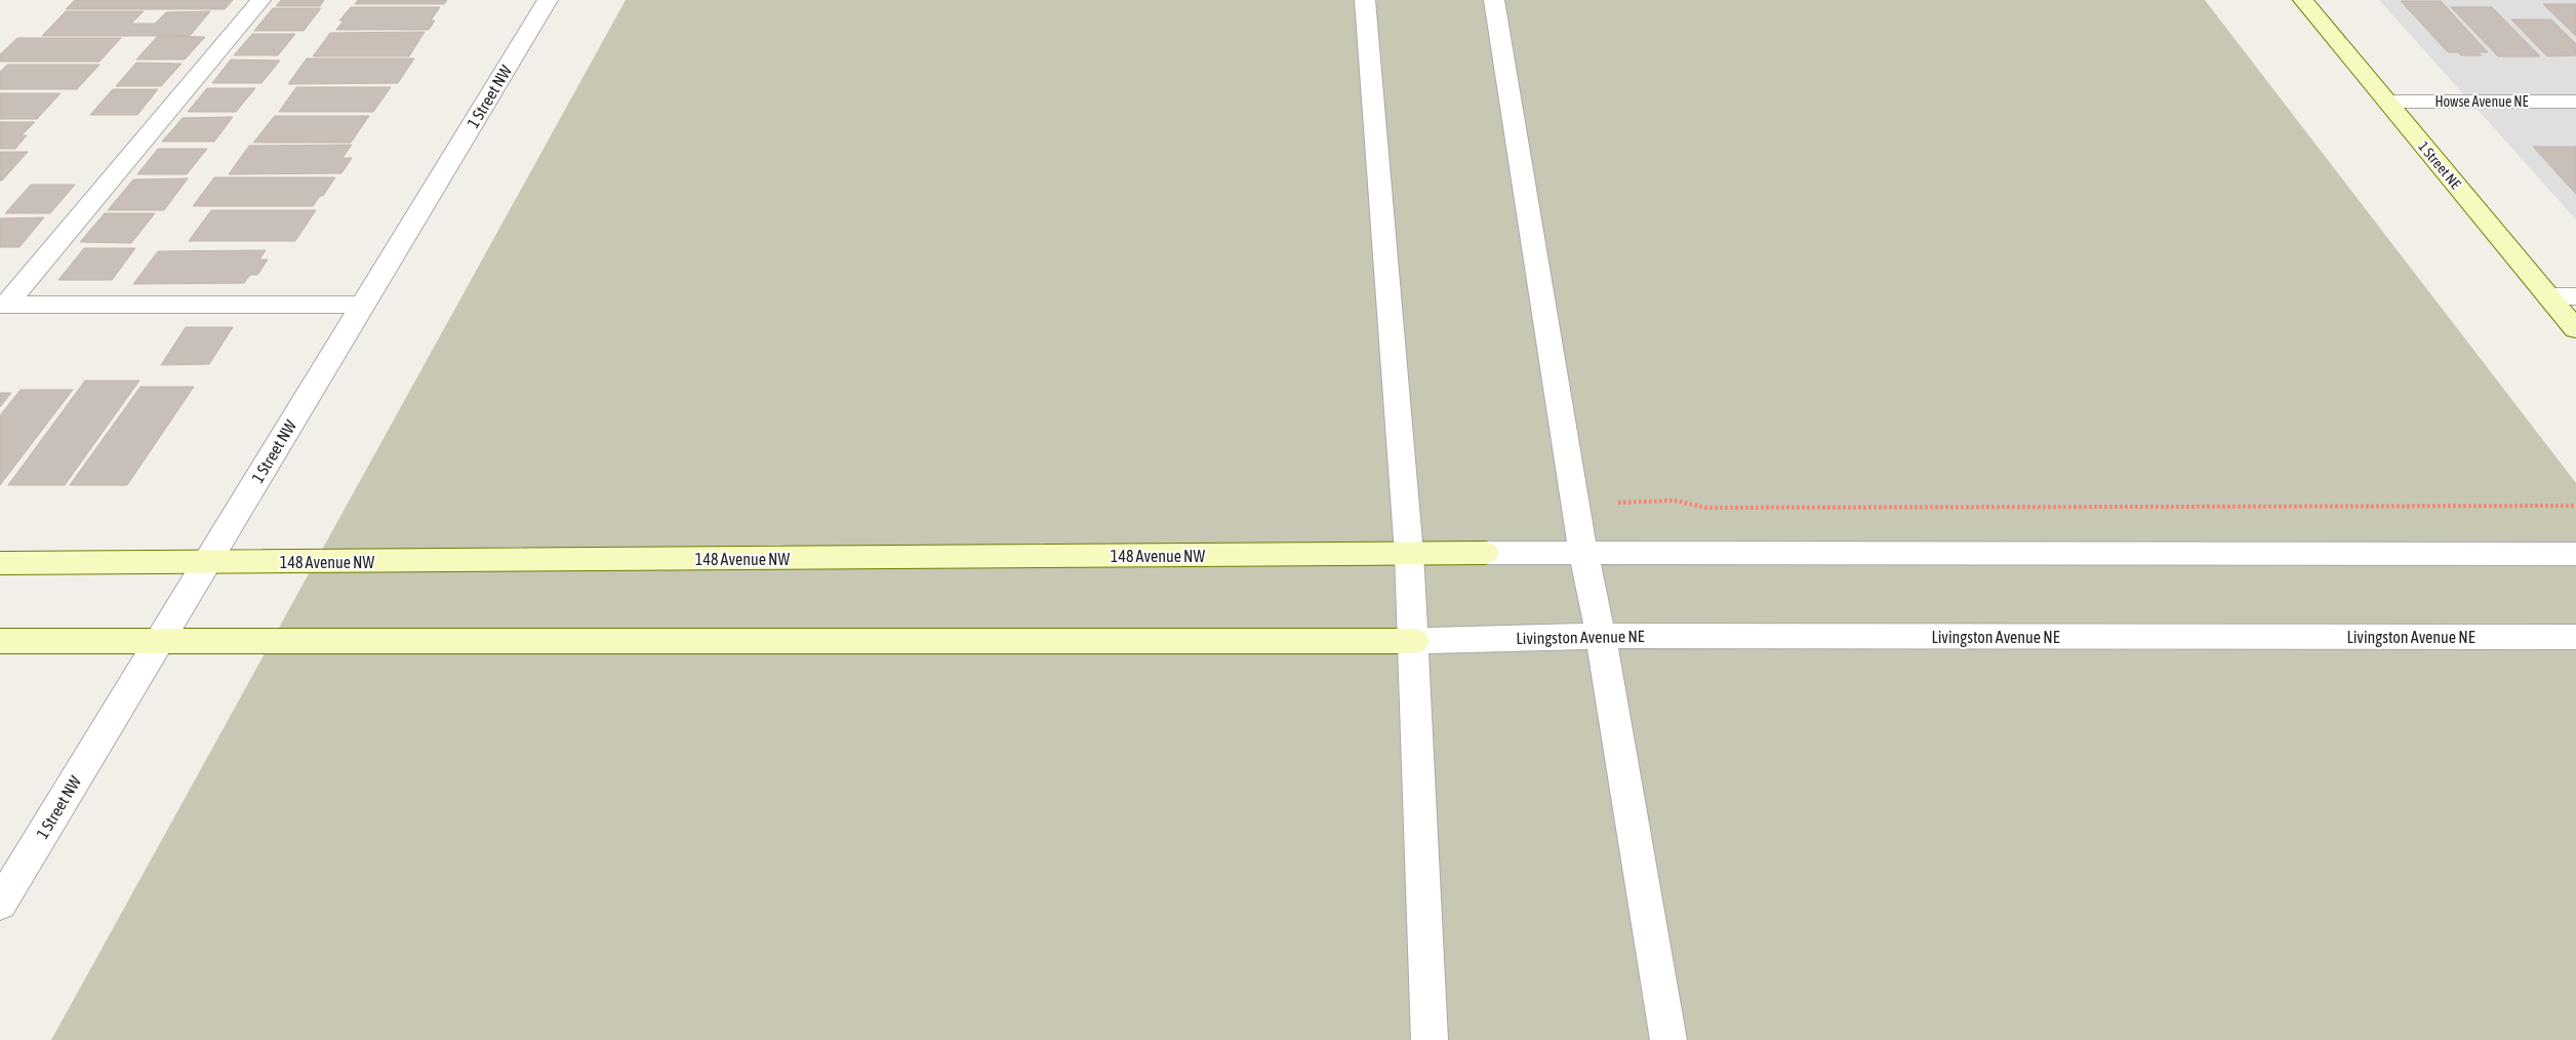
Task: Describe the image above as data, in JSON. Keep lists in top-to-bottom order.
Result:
{
  "streets": {
    "street": [
      "1 Street NW",
      "Howse Avenue NE",
      "1 Street NE",
      "148 Avenue NW",
      "Livingston Avenue NE"
    ]
  },
  "crossings": [
    ["1 Street NW", "148 Avenue NW"],
    ["Howse Avenue NE", "1 Street NE"]
  ]
}
